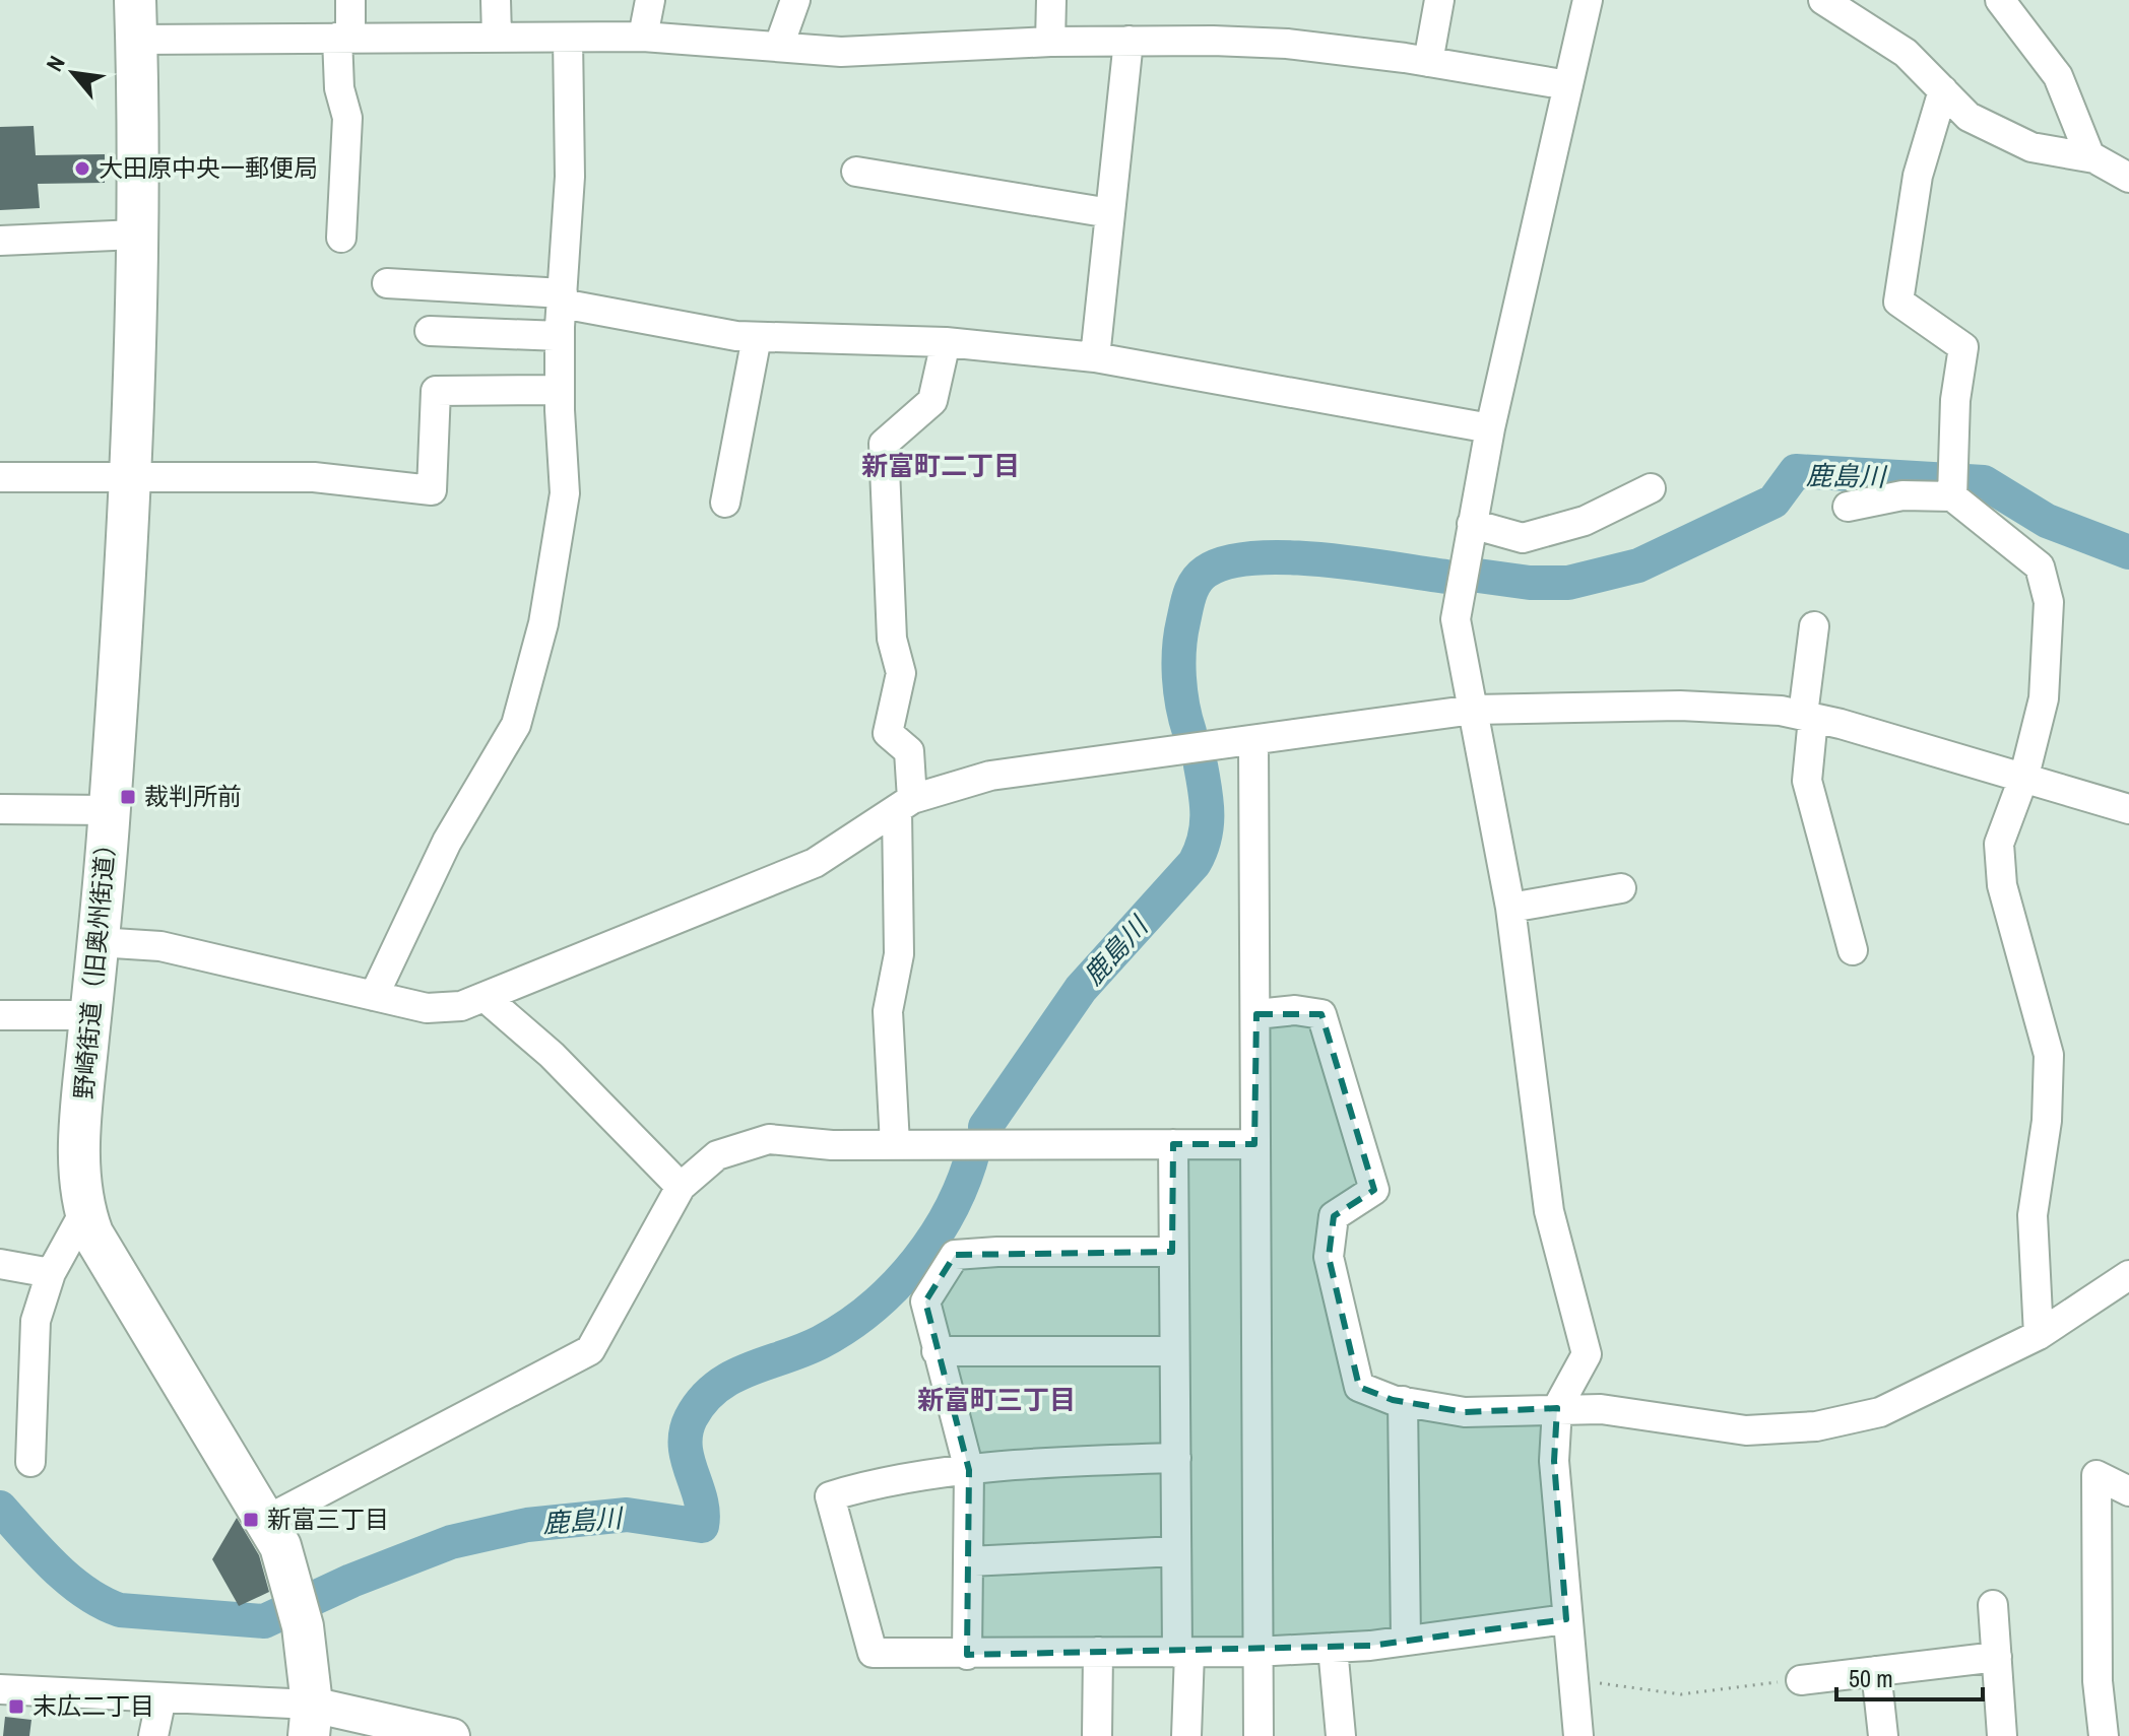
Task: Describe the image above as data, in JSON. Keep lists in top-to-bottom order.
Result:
{
  "streets": {
    "highway": ["野崎街道（旧奥州街道）"]
  },
  "districts": ["新富町二丁目", "新富町三丁目"],
  "water": ["鹿島川"],
  "places": {
    "other": ["大田原中央一郵便局"],
    "transit": ["裁判所前", "新富三丁目", "末広二丁目"]
  },
  "scale_bar": "50 m",
  "north": "top left"
}
